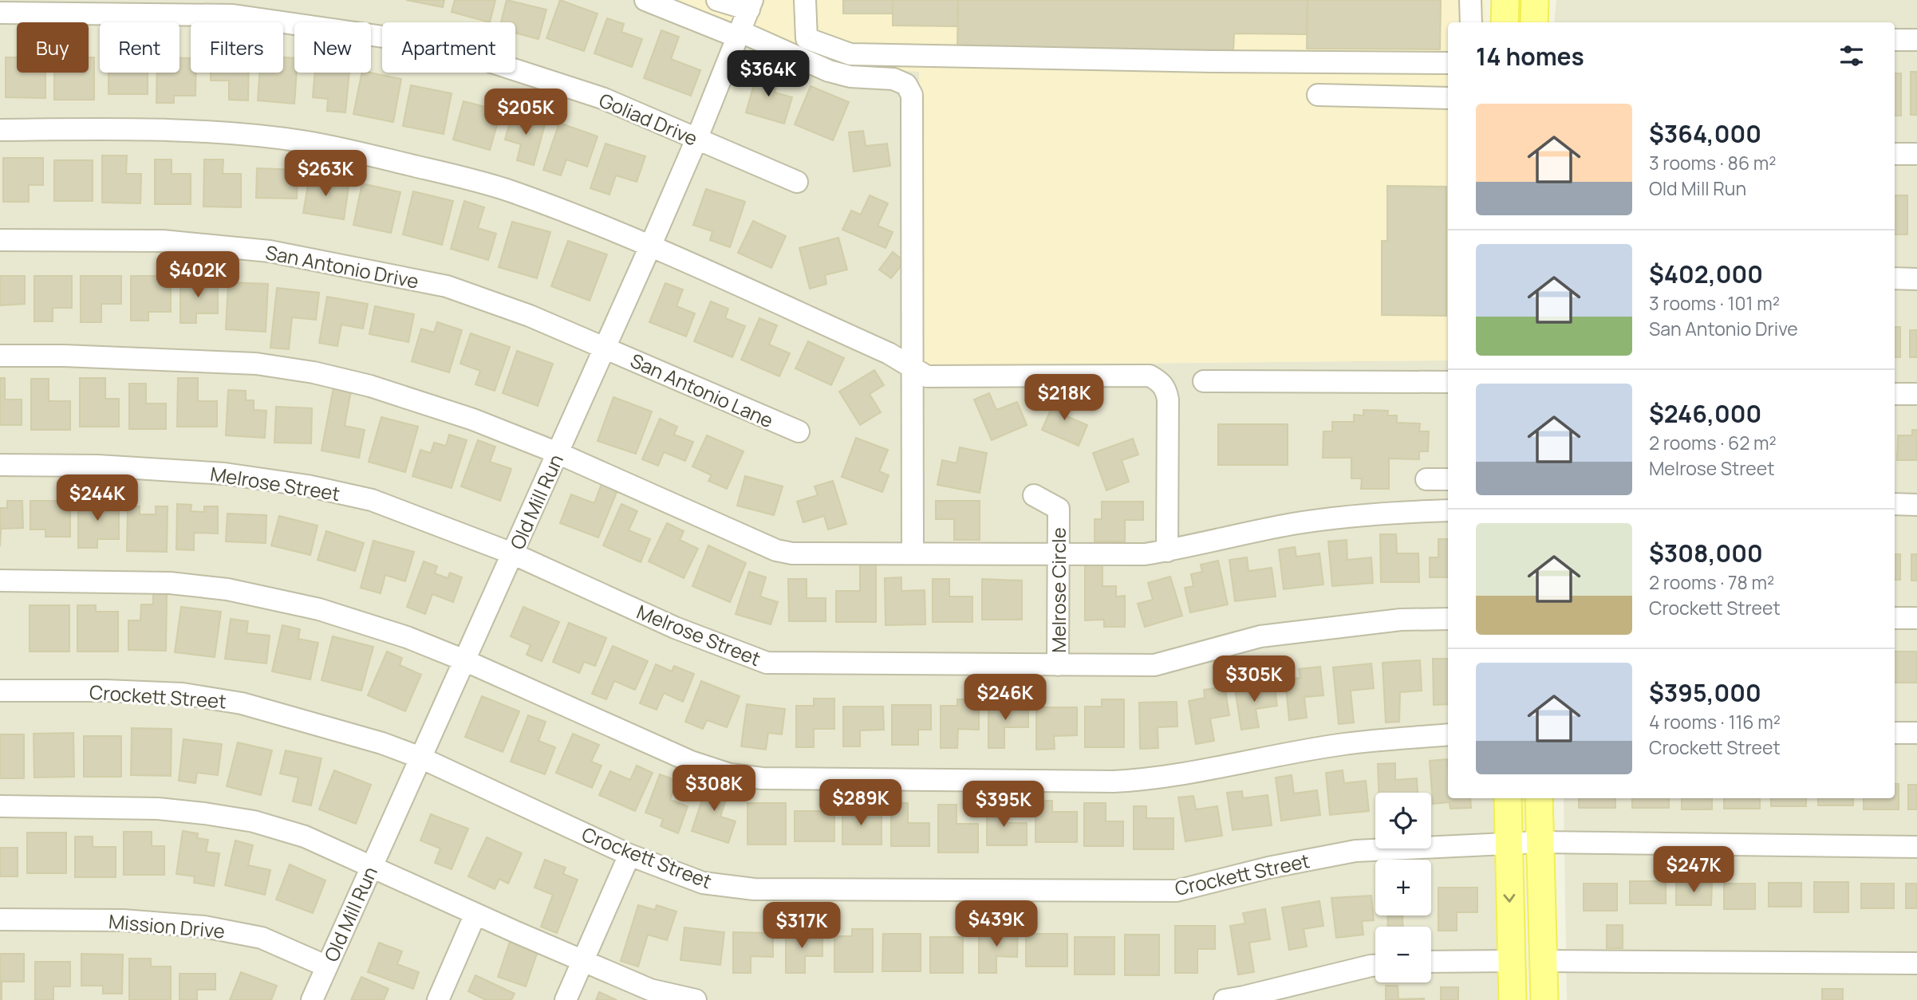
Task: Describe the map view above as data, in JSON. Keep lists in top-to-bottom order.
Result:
{
  "streets": {
    "street": [
      "Goliad Drive",
      "San Antonio Drive",
      "San Antonio Lane",
      "Melrose Street",
      "Old Mill Run",
      "Melrose Circle",
      "Crockett Street",
      "Mission Drive"
    ]
  },
  "crossings": [
    ["Goliad Drive", "Old Mill Run"],
    ["San Antonio Drive", "San Antonio Lane"],
    ["San Antonio Drive", "Old Mill Run"],
    ["San Antonio Lane", "Old Mill Run"],
    ["Melrose Street", "Old Mill Run"],
    ["Melrose Street", "Melrose Circle"],
    ["Old Mill Run", "Crockett Street"],
    ["Old Mill Run", "Mission Drive"]
  ],
  "page": {
    "chip": [
      "Buy",
      "Rent",
      "Filters",
      "New",
      "Apartment"
    ],
    "heading": "14 homes",
    "price": [
      "$364K",
      "$205K",
      "$263K",
      "$402K",
      "$218K",
      "$244K",
      "$305K",
      "$246K",
      "$308K",
      "$289K",
      "$395K",
      "$247K",
      "$439K",
      "$317K"
    ],
    "list": [
      {
        "name": "$364,000",
        "note": "3 rooms · 86 m² · Old Mill Run"
      },
      {
        "name": "$402,000",
        "note": "3 rooms · 101 m² · San Antonio Drive"
      },
      {
        "name": "$246,000",
        "note": "2 rooms · 62 m² · Melrose Street"
      },
      {
        "name": "$308,000",
        "note": "2 rooms · 78 m² · Crockett Street"
      },
      {
        "name": "$395,000",
        "note": "4 rooms · 116 m² · Crockett Street"
      }
    ],
    "map_buttons": ["+", "−"]
  }
}
